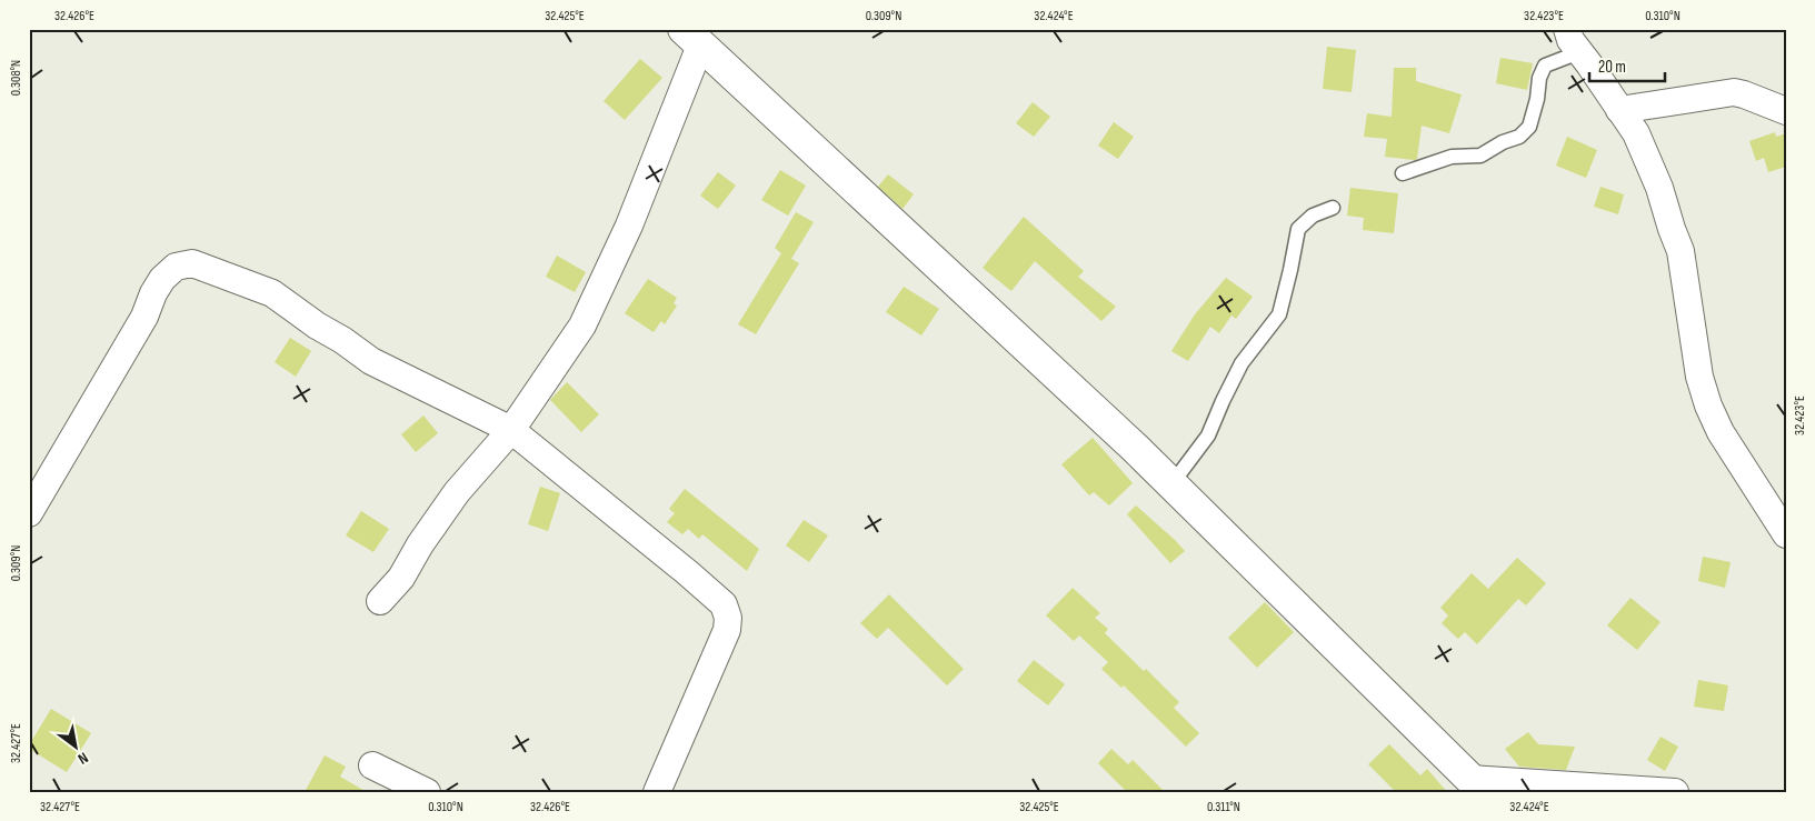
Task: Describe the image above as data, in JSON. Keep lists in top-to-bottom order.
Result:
{
  "scale_bar": "20 m",
  "north": "bottom right",
  "coordinates": [
    "32.426°E",
    "32.425°E",
    "0.309°N",
    "32.424°E",
    "32.423°E",
    "0.310°N",
    "0.308°N",
    "32.427°E",
    "0.311°N"
  ]
}
